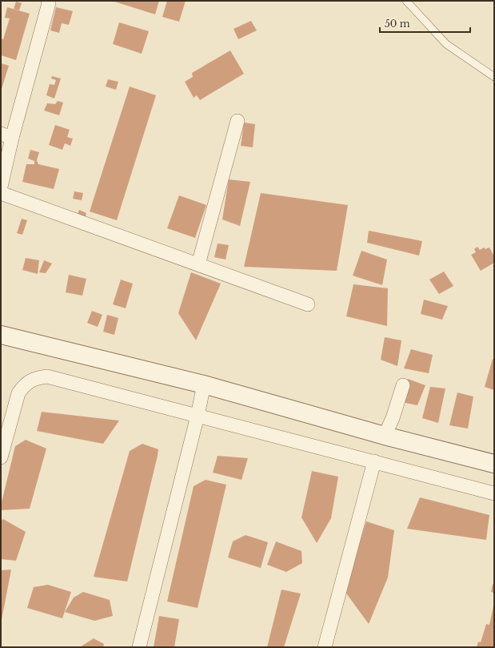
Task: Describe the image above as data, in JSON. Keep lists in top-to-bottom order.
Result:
{
  "scale_bar": "50 m"
}
